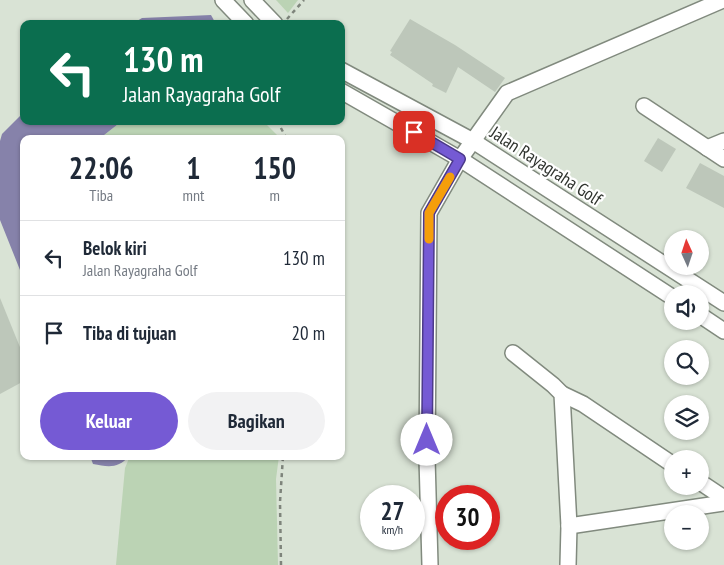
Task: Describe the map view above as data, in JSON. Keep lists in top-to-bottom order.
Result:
{
  "streets": {
    "street": ["Jalan Rayagraha Golf"]
  },
  "north": "top",
  "page": {
    "turn": ["130 m", "Jalan Rayagraha Golf"],
    "eta": [
      "22:06",
      "Tiba",
      "1",
      "mnt",
      "150",
      "m"
    ],
    "list": [
      {
        "name": "Belok kiri",
        "note": "Jalan Rayagraha Golf",
        "value": "130 m"
      },
      {
        "name": "Tiba di tujuan",
        "value": "20 m"
      }
    ],
    "map_buttons": ["+", "−"],
    "buttons": ["Keluar", "Bagikan"],
    "speed": "27 km/h",
    "limit": "30"
  }
}
